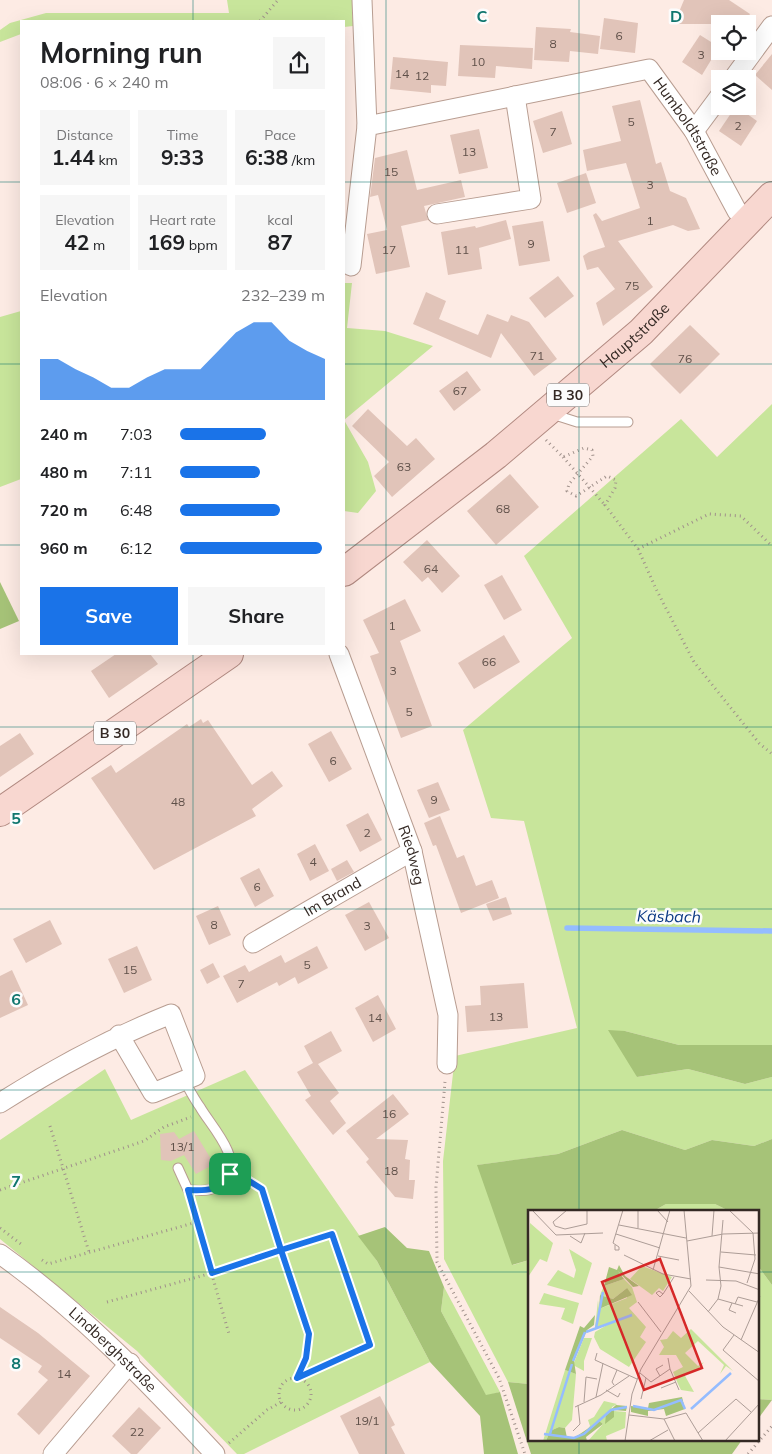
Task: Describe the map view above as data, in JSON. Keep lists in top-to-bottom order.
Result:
{
  "streets": {
    "main road": ["Hauptstraße", "B 30"],
    "street": [
      "Humboldtstraße",
      "Riedweg",
      "Im Brand",
      "Lindberghstraße"
    ]
  },
  "crossings": [
    ["Humboldtstraße", "Hauptstraße"],
    ["Riedweg", "Im Brand"]
  ],
  "water": ["Käsbach"],
  "house_numbers": [
    "6",
    "8",
    "3",
    "10",
    "14",
    "12",
    "5",
    "2",
    "7",
    "13",
    "15",
    "3",
    "1",
    "9",
    "17",
    "11",
    "75",
    "71",
    "76",
    "67",
    "63",
    "68",
    "64",
    "1",
    "66",
    "3",
    "5",
    "6",
    "9",
    "48",
    "2",
    "4",
    "6",
    "8",
    "3",
    "5",
    "15",
    "7",
    "13",
    "14",
    "16",
    "13/1",
    "18",
    "14",
    "19/1",
    "22"
  ],
  "page": {
    "heading": ["Morning run", "08:06 · 6 × 240 m"],
    "stats": [
      ["Distance", "1.44 km"],
      ["Time", "9:33"],
      ["Pace", "6:38 /km"],
      ["Elevation", "42 m"],
      ["Heart rate", "169 bpm"],
      ["kcal", "87"]
    ],
    "chart": ["Elevation", "232–239 m"],
    "list": [
      {
        "name": "240 m",
        "note": "7:03"
      },
      {
        "name": "480 m",
        "note": "7:11"
      },
      {
        "name": "720 m",
        "note": "6:48"
      },
      {
        "name": "960 m",
        "note": "6:12"
      }
    ],
    "buttons": ["Save", "Share"]
  },
  "grid": {
    "columns": ["C", "D"],
    "rows": [
      "5",
      "6",
      "7",
      "8"
    ]
  }
}
